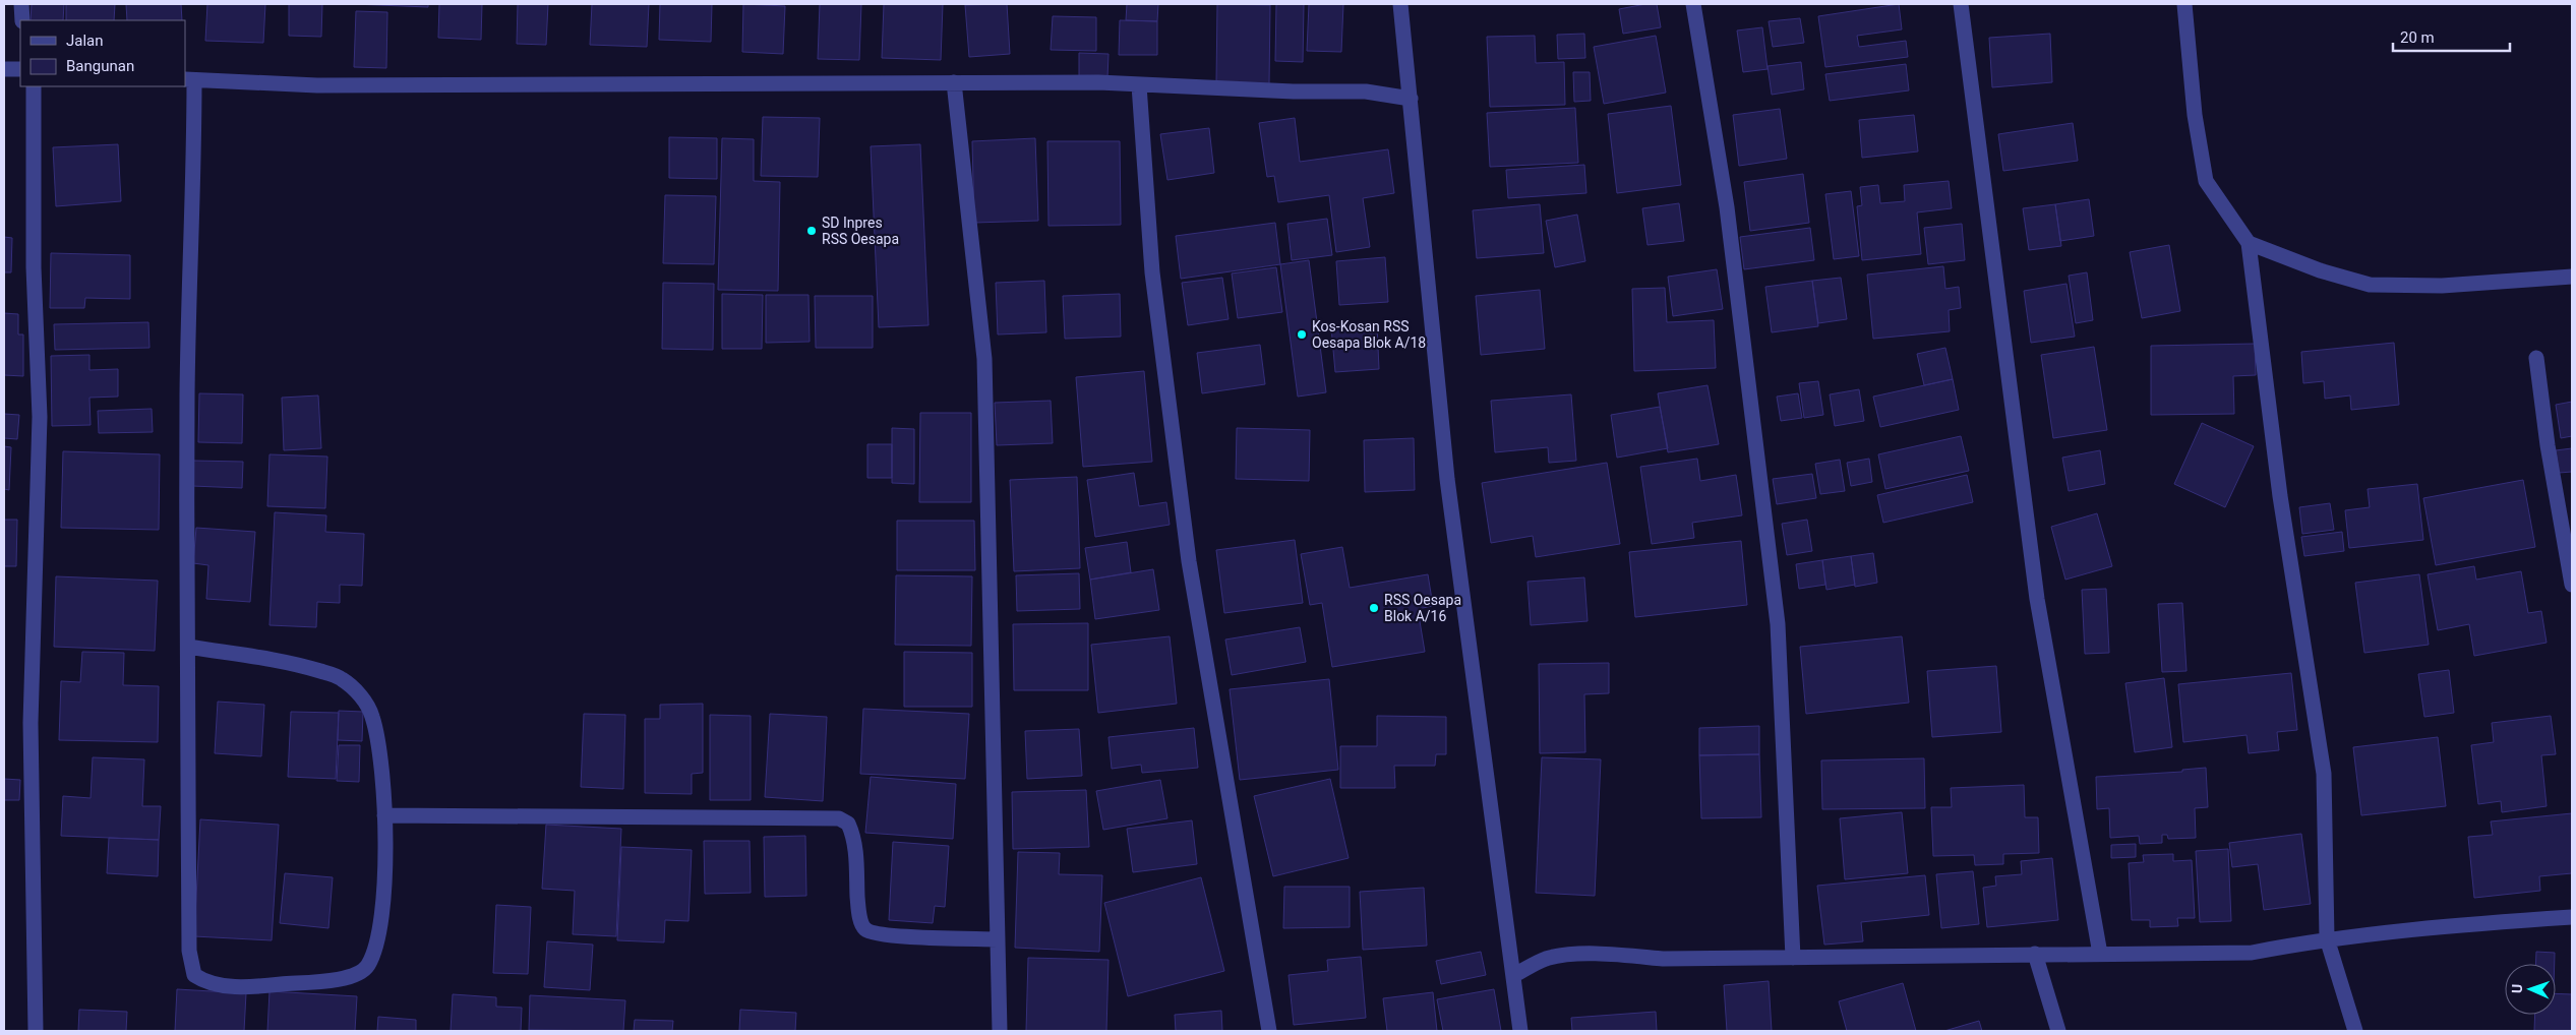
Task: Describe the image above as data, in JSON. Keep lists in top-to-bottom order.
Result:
{
  "places": ["SD Inpres RSS Oesapa", "Kos-Kosan RSS Oesapa Blok A/18", "RSS Oesapa Blok A/16"],
  "legend": ["Jalan", "Bangunan"],
  "scale_bar": "20 m",
  "north": "left"
}
